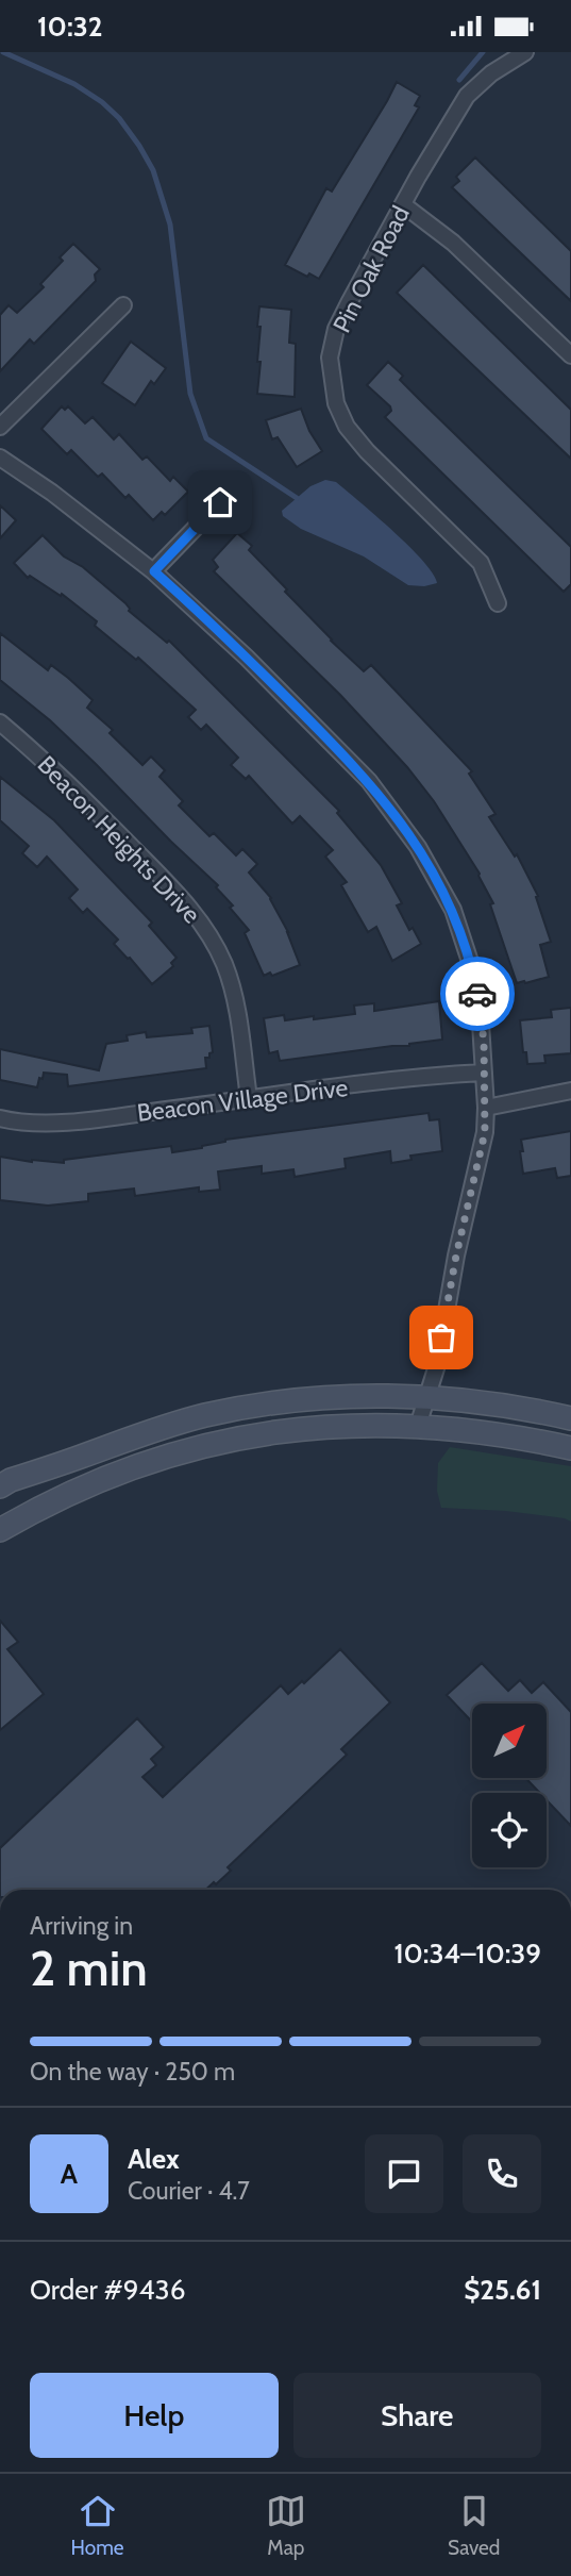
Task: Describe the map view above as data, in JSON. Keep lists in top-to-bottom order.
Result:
{
  "streets": {
    "street": ["Pin Oak Road", "Beacon Heights Drive", "Beacon Village Drive"]
  },
  "crossings": [
    ["Beacon Heights Drive", "Beacon Village Drive"]
  ],
  "north": "top right",
  "page": {
    "status": "10:32",
    "heading": ["2 min", "Arriving in", "10:34–10:39"],
    "panel": [
      "Alex",
      "Courier · 4.7",
      "Order #9436",
      "$25.61"
    ],
    "bar": "On the way · 250 m",
    "round": "A",
    "buttons": ["Help", "Share"],
    "tabs": ["Home", "Map", "Saved"]
  }
}
